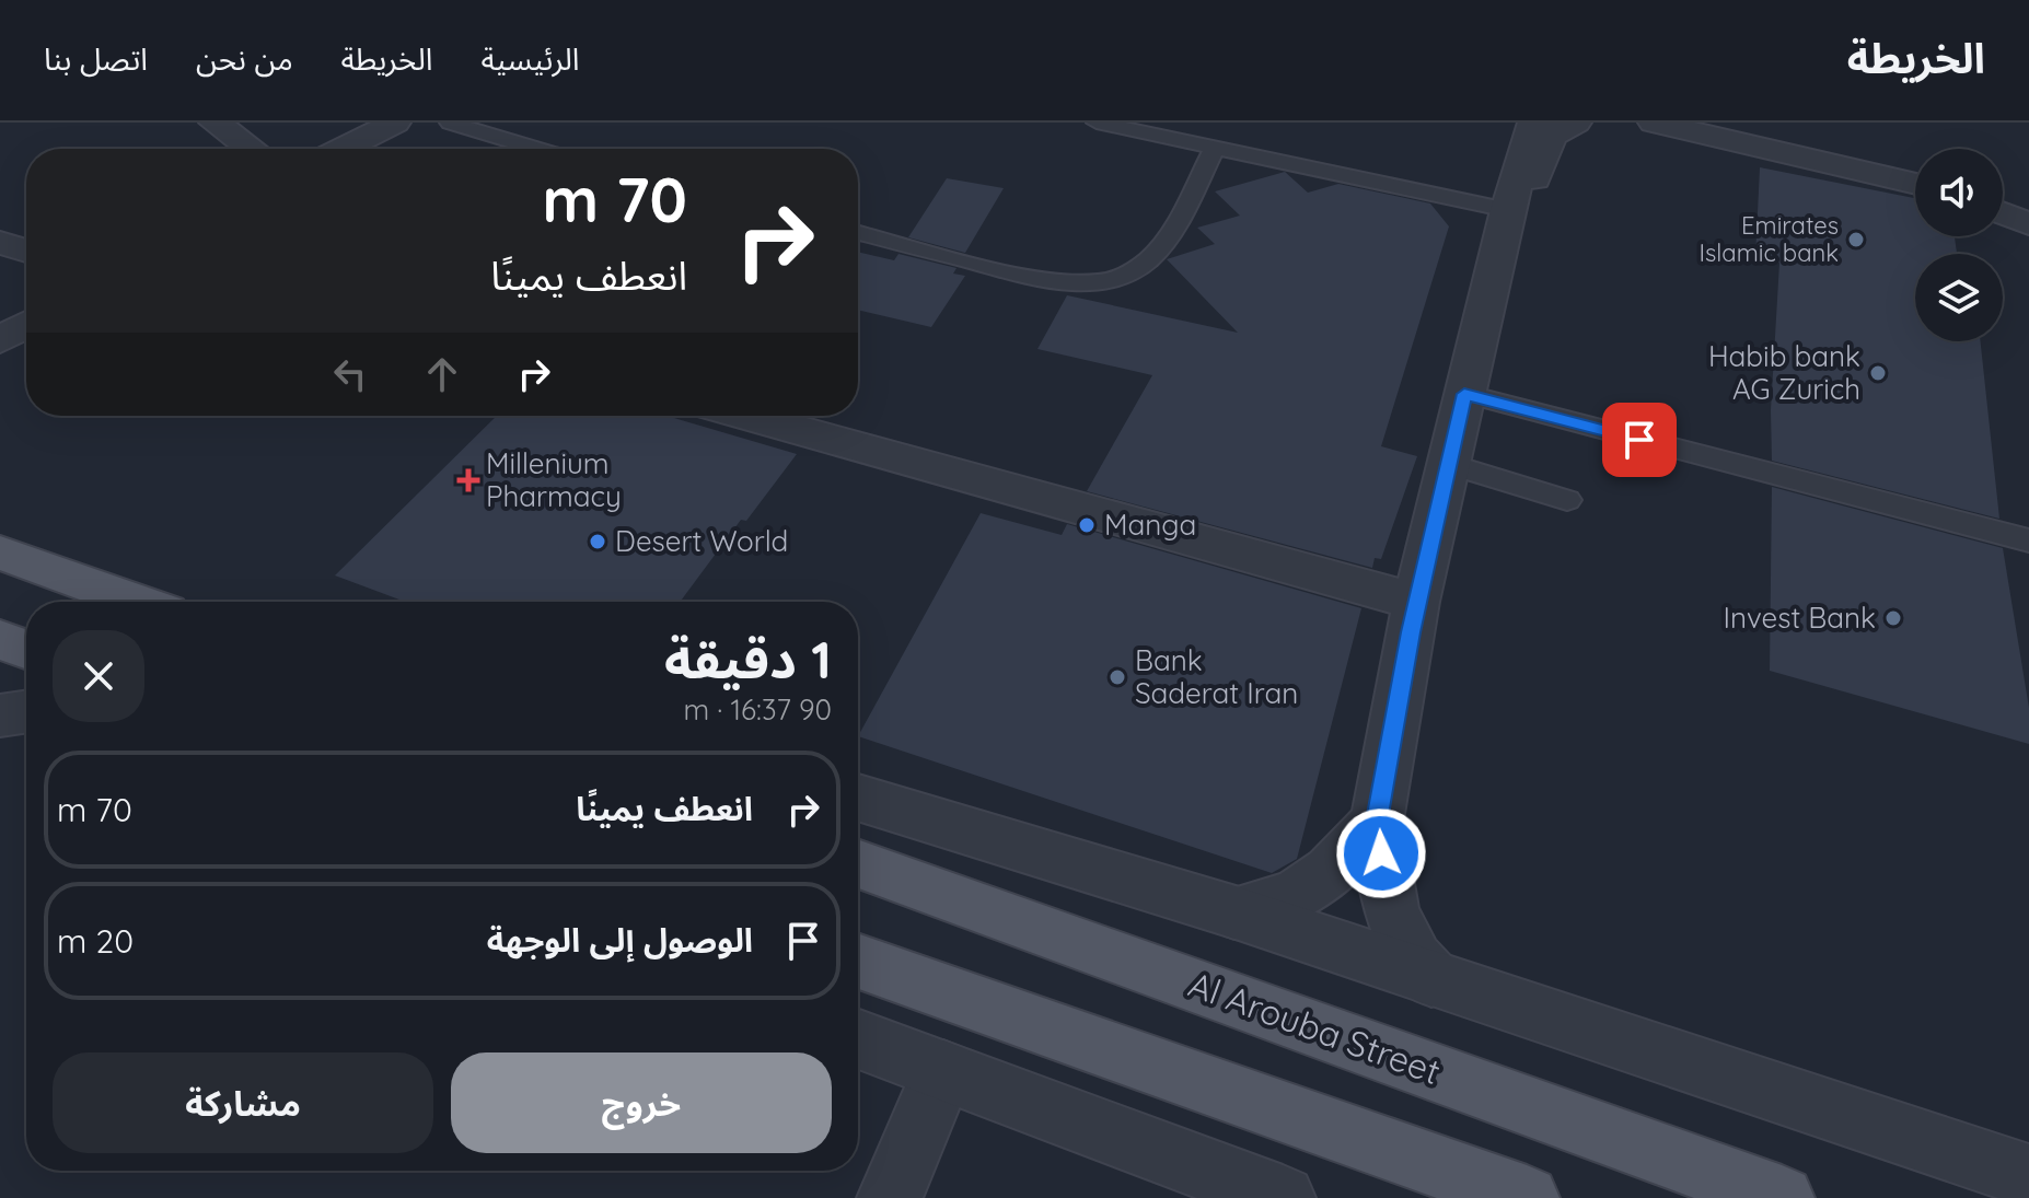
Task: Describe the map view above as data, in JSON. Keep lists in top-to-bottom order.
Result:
{
  "streets": {
    "main road": ["Al Arouba Street"]
  },
  "places": {
    "other": [
      "Emirates Islamic bank",
      "Habib bank AG Zurich",
      "Manga",
      "Desert World",
      "Invest Bank",
      "Bank Saderat Iran"
    ],
    "health": ["Millenium Pharmacy"]
  },
  "page": {
    "header": "الخريطة",
    "nav": [
      "الرئيسية",
      "الخريطة",
      "من نحن",
      "اتصل بنا"
    ],
    "turn": ["70 m", "انعطف يمينًا"],
    "heading": ["1 دقيقة", "90 m · 16:37"],
    "list": [
      {
        "name": "انعطف يمينًا",
        "value": "70 m"
      },
      {
        "name": "الوصول إلى الوجهة",
        "value": "20 m"
      }
    ],
    "buttons": ["خروج", "مشاركة"]
  }
}
